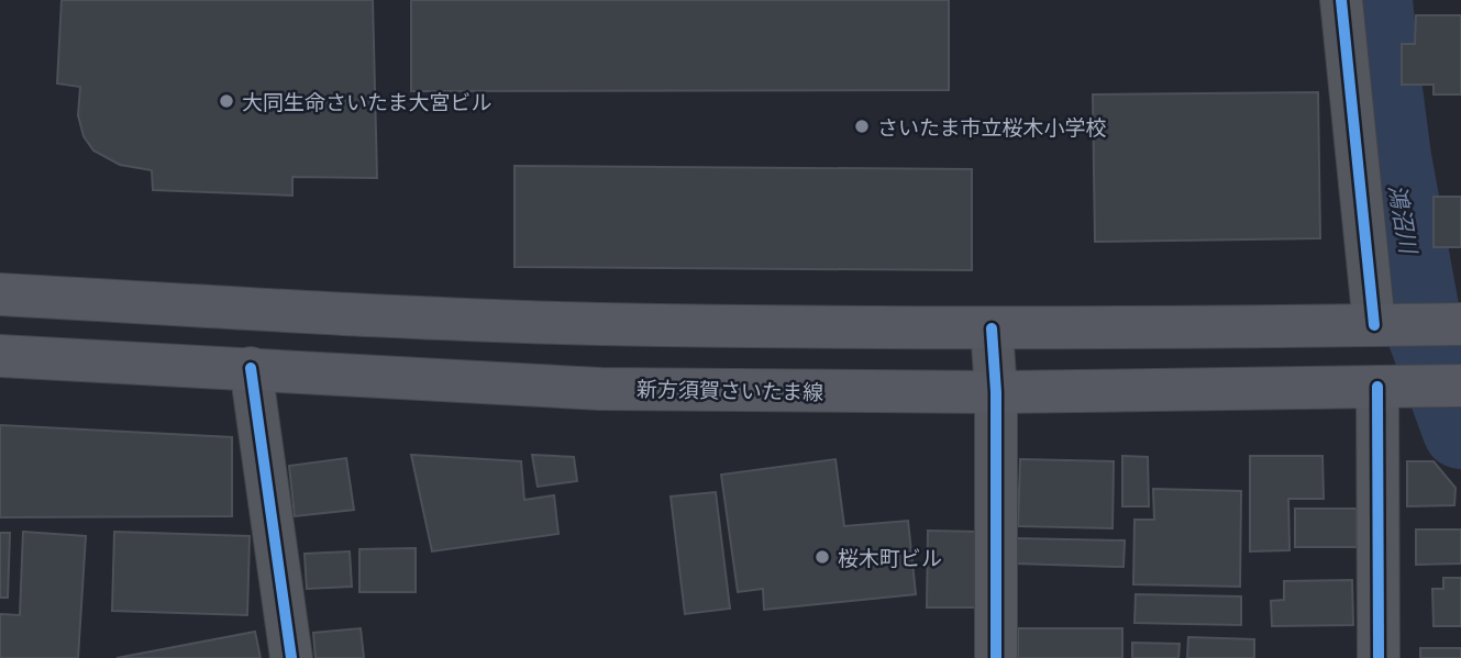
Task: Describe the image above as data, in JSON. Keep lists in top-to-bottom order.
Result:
{
  "streets": {
    "main road": ["新方須賀さいたま線"]
  },
  "water": ["鴻沼川"],
  "places": ["大同生命さいたま大宮ビル", "さいたま市立桜木小学校", "桜木町ビル"]
}
